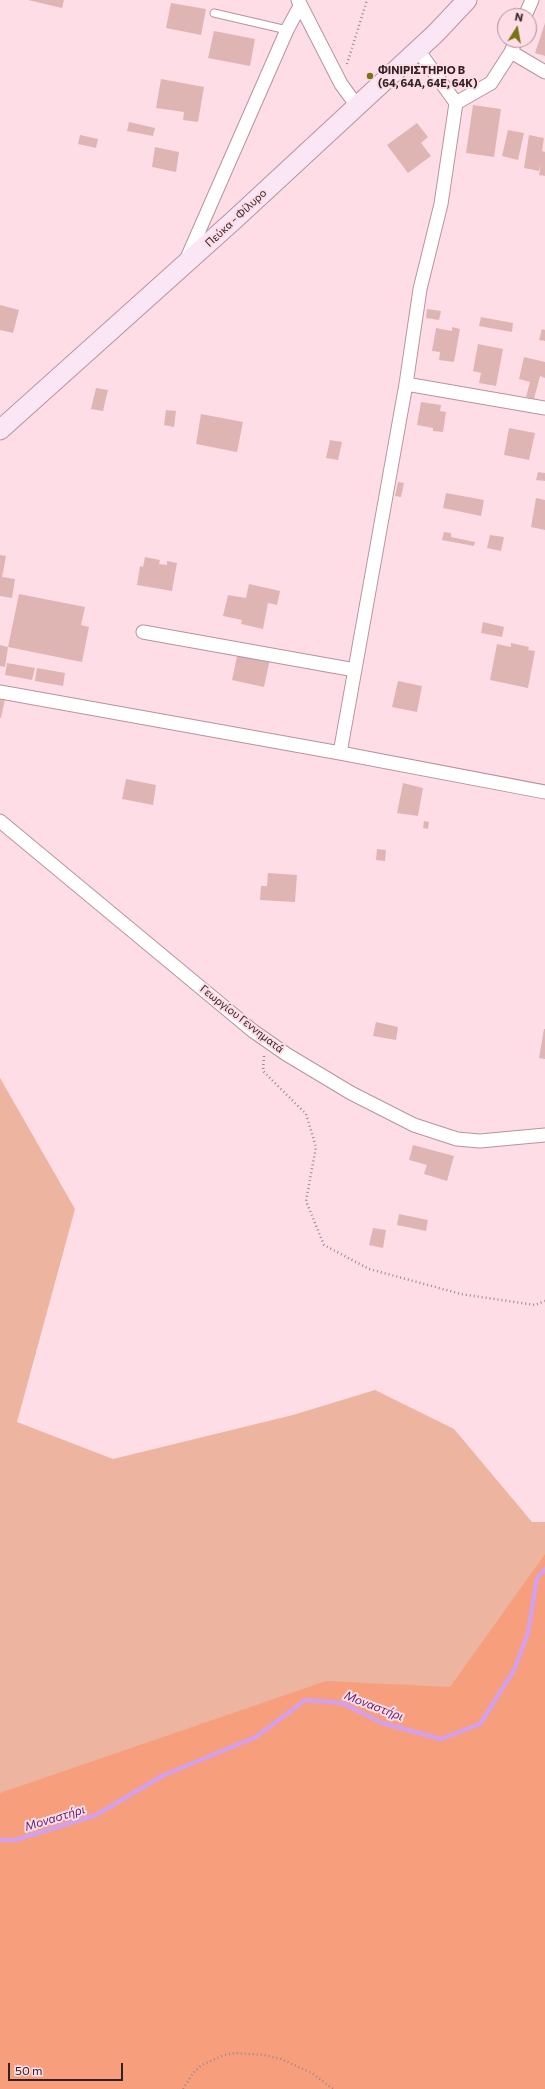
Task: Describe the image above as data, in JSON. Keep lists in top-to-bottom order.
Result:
{
  "streets": {
    "main road": ["Πεύκα - Φίλυρο"],
    "street": ["Γεωργίου Γεννηματά"]
  },
  "water": ["Μοναστήρι"],
  "places": ["ΦΙΝΙΡΙΣΤΗΡΙΟ B (64, 64Α, 64Ε, 64Κ)"],
  "scale_bar": "50 m",
  "north": "top"
}
